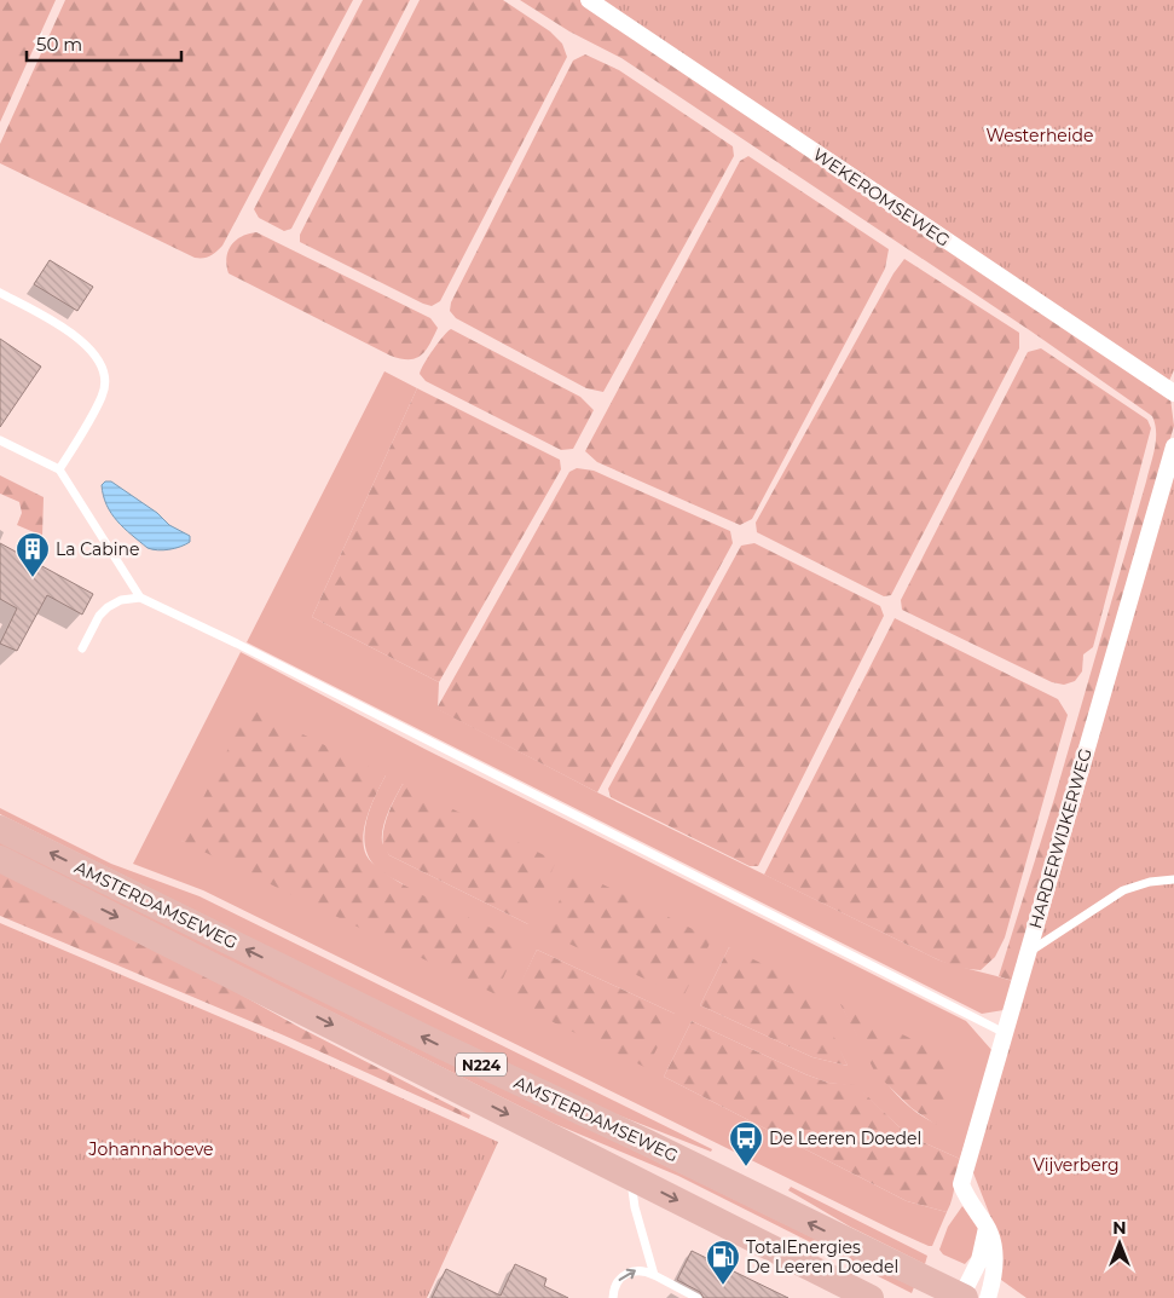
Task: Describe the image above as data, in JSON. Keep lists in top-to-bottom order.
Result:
{
  "streets": {
    "main road": ["AMSTERDAMSEWEG", "N224"],
    "street": ["WEKEROMSEWEG", "HARDERWIJKERWEG"]
  },
  "crossings": [
    ["HARDERWIJKERWEG", "AMSTERDAMSEWEG"]
  ],
  "parks": ["Westerheide", "Johannahoeve", "Vijverberg"],
  "places": {
    "building": ["La Cabine"],
    "bus stop": ["De Leeren Doedel"],
    "fuel station": ["TotalEnergies De Leeren Doedel"]
  },
  "scale_bar": "50 m",
  "north": "top"
}
